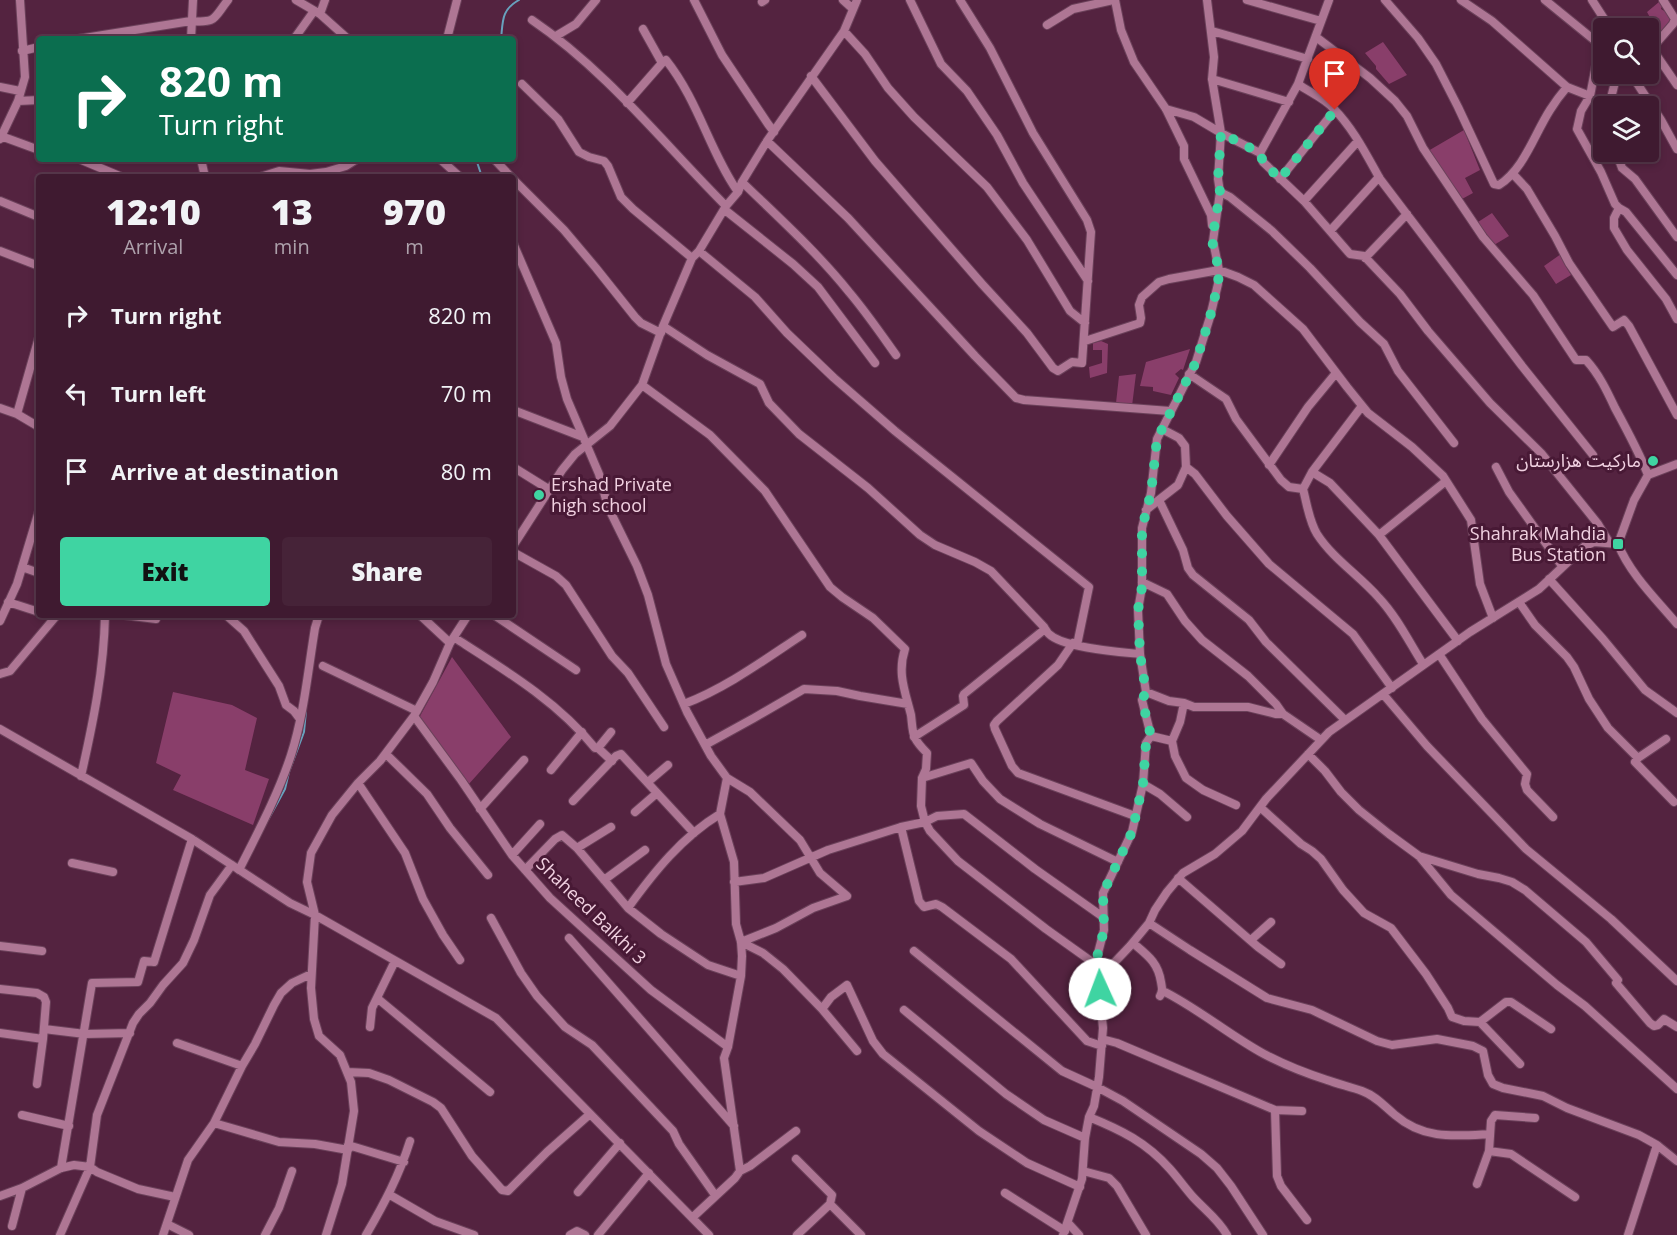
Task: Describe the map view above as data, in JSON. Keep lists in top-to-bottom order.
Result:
{
  "streets": {
    "street": ["Shaheed Balkhi 3"]
  },
  "places": {
    "other": ["مارکیت هزارستان", "Ershad Private high school"],
    "transit": ["Shahrak Mahdia Bus Station"]
  },
  "page": {
    "turn": ["820 m", "Turn right"],
    "eta": [
      "12:10",
      "Arrival",
      "13",
      "min",
      "970",
      "m"
    ],
    "list": [
      {
        "name": "Turn right",
        "value": "820 m"
      },
      {
        "name": "Turn left",
        "value": "70 m"
      },
      {
        "name": "Arrive at destination",
        "value": "80 m"
      }
    ],
    "buttons": ["Exit", "Share"]
  }
}
